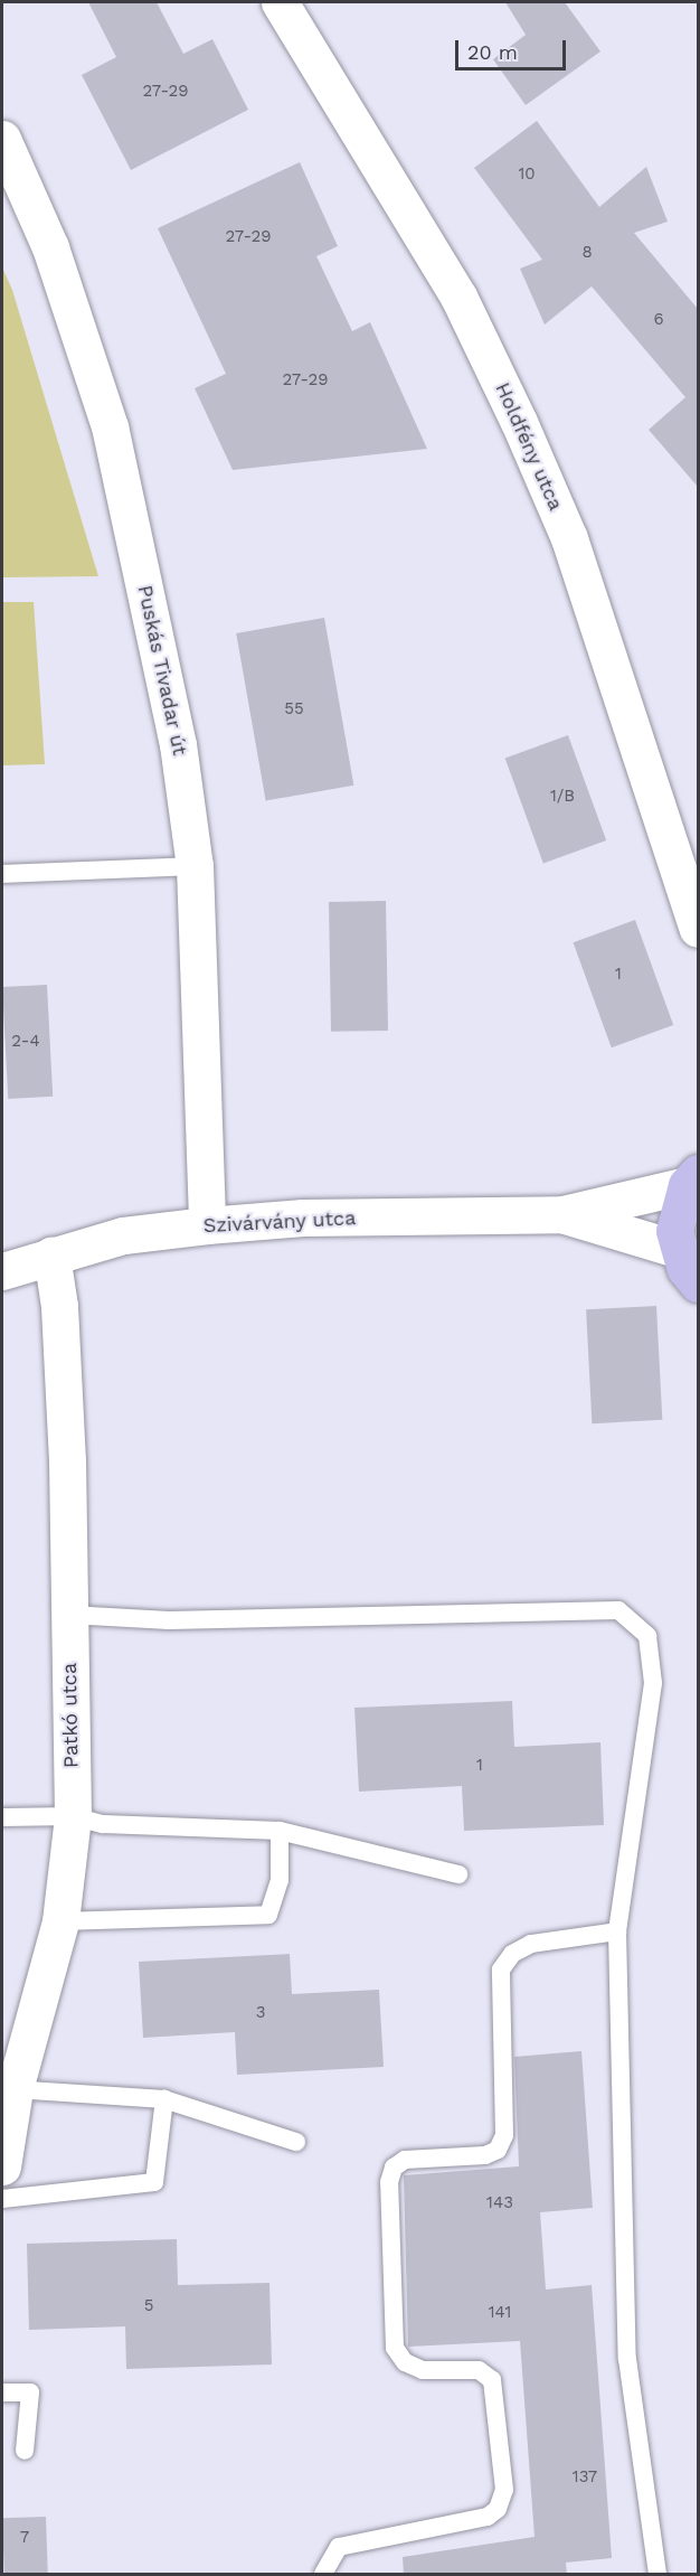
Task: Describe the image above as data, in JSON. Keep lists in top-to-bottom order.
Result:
{
  "streets": {
    "street": [
      "Holdfény utca",
      "Puskás Tivadar út",
      "Szivárvány utca",
      "Patkó utca"
    ]
  },
  "crossings": [
    ["Puskás Tivadar út", "Szivárvány utca"],
    ["Szivárvány utca", "Patkó utca"]
  ],
  "house_numbers": [
    "27-29",
    "10",
    "27-29",
    "8",
    "6",
    "27-29",
    "55",
    "1/B",
    "1",
    "2-4",
    "1",
    "3",
    "143",
    "5",
    "141",
    "137",
    "7"
  ],
  "scale_bar": "20 m"
}
